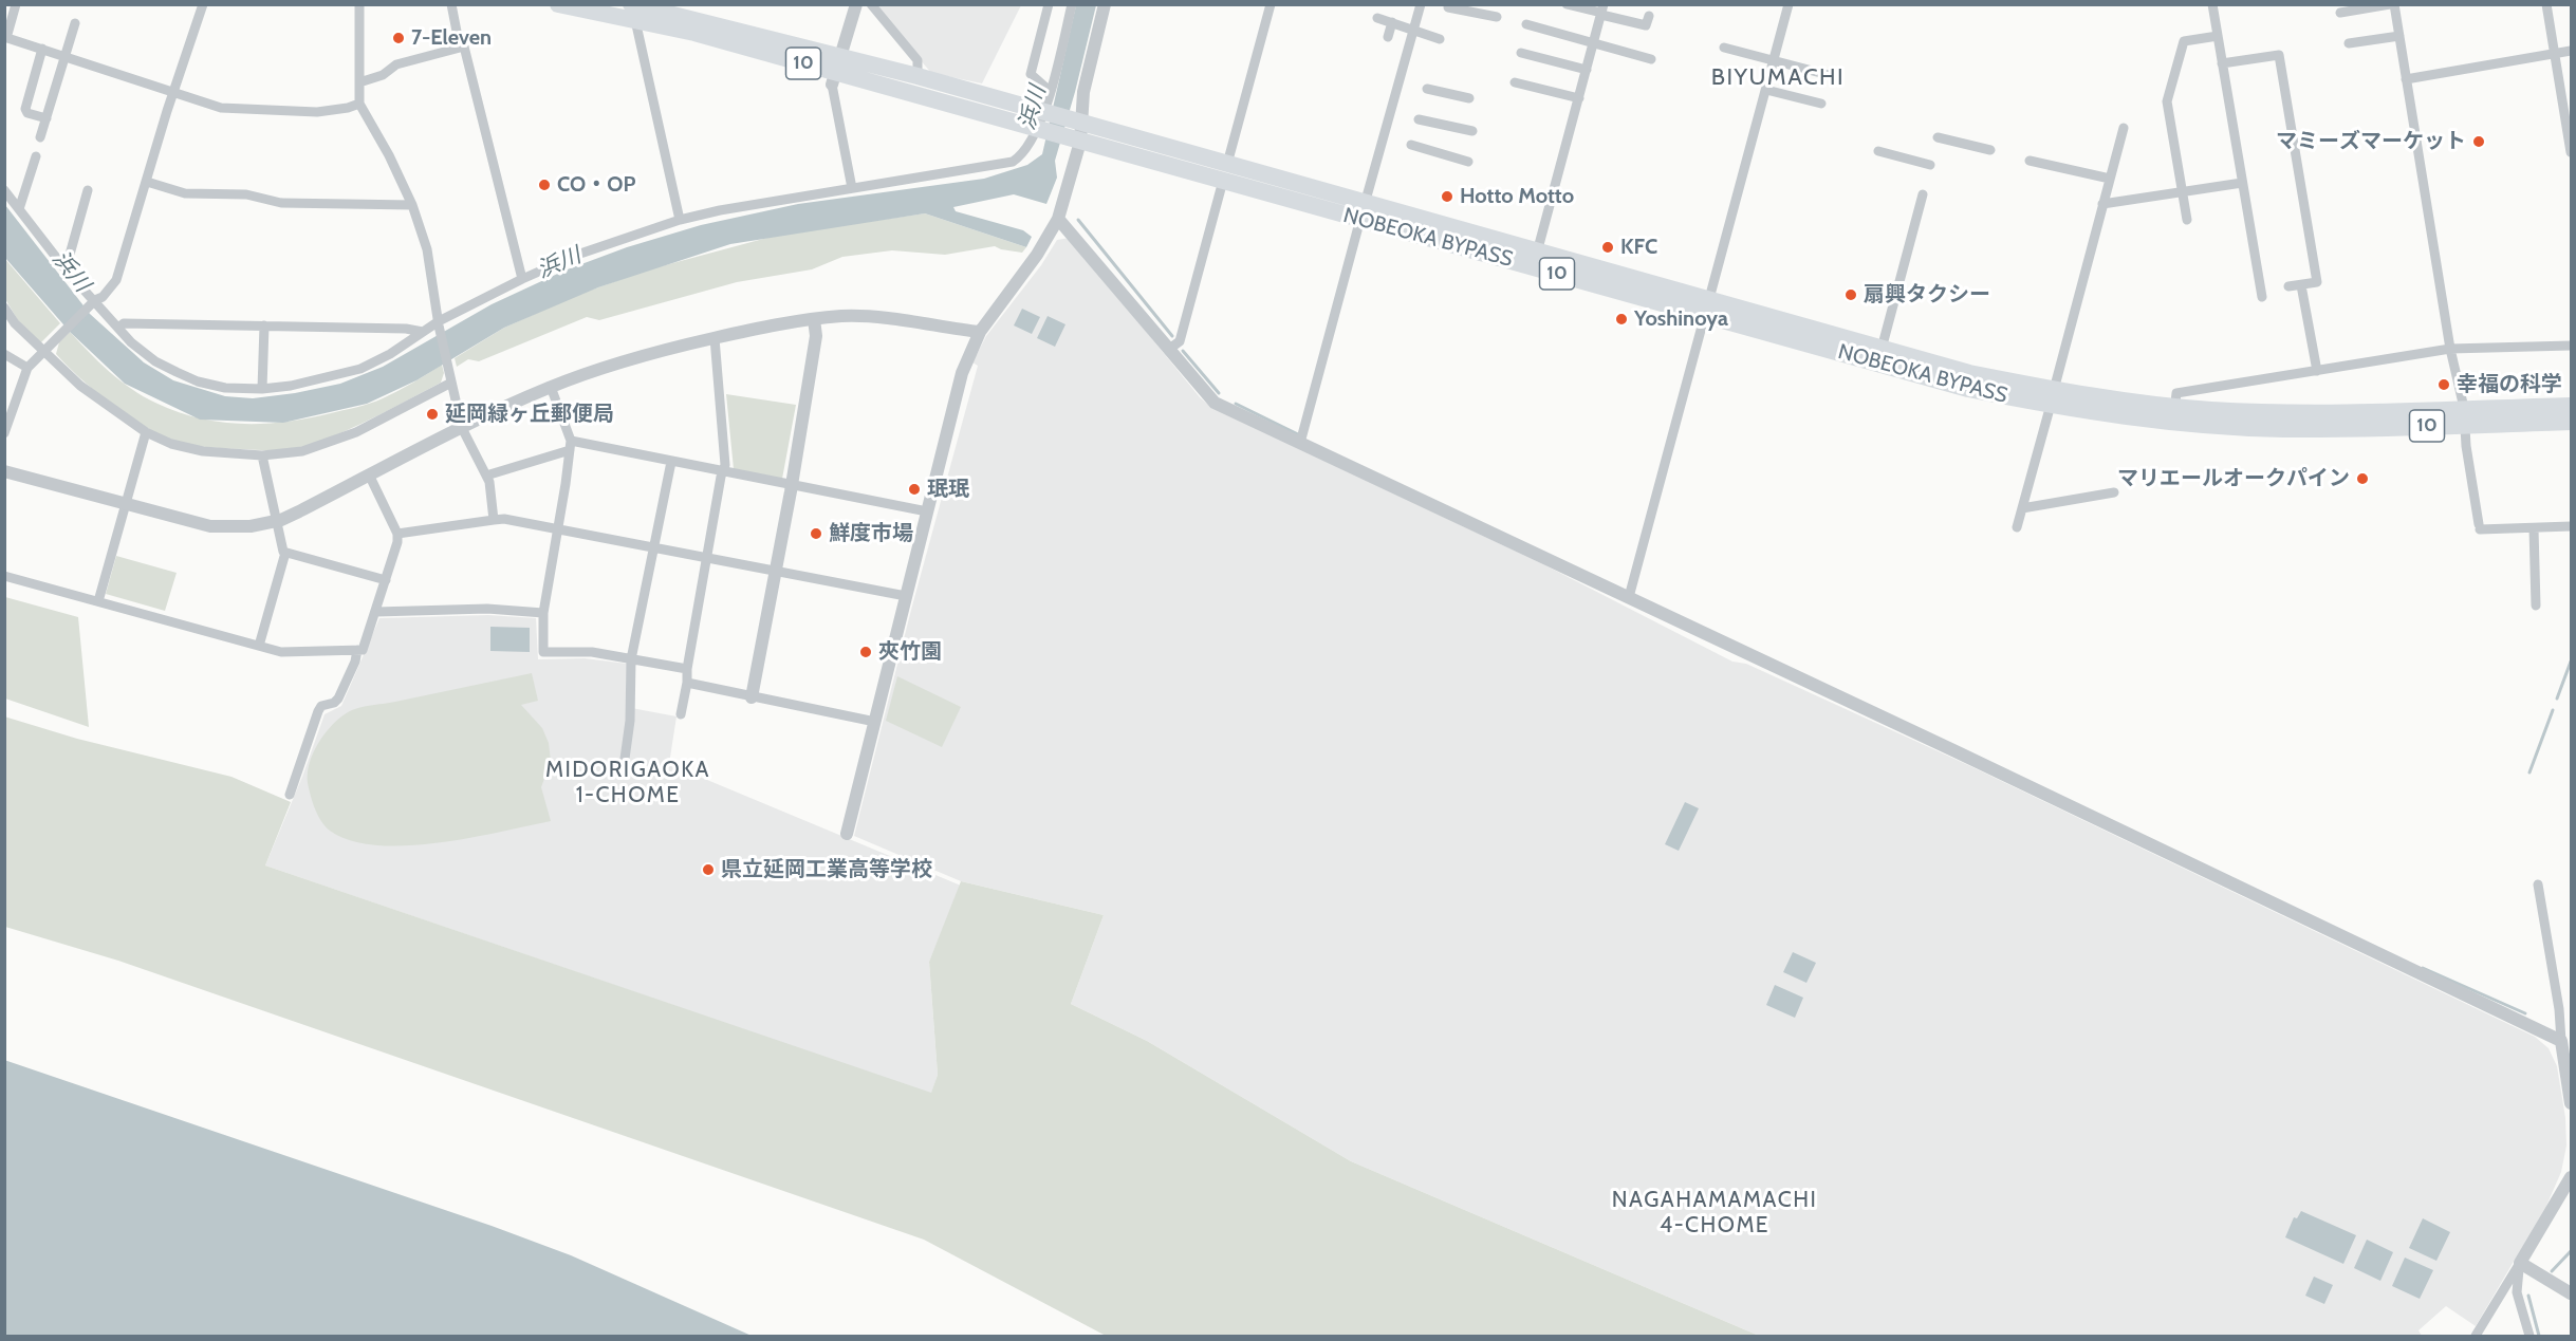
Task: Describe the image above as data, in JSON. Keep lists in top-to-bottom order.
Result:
{
  "streets": {
    "highway": ["10", "NOBEOKA BYPASS"]
  },
  "districts": ["BIYUMACHI", "MIDORIGAOKA 1-CHOME", "NAGAHAMAMACHI 4-CHOME"],
  "water": ["浜川"],
  "places": [
    "7-Eleven",
    "マミーズマーケット",
    "CO・OP",
    "Hotto Motto",
    "KFC",
    "扇興タクシー",
    "Yoshinoya",
    "幸福の科学",
    "延岡緑ヶ丘郵便局",
    "マリエールオークパイン",
    "珉珉",
    "鮮度市場",
    "夾竹園",
    "県立延岡工業高等学校"
  ]
}
